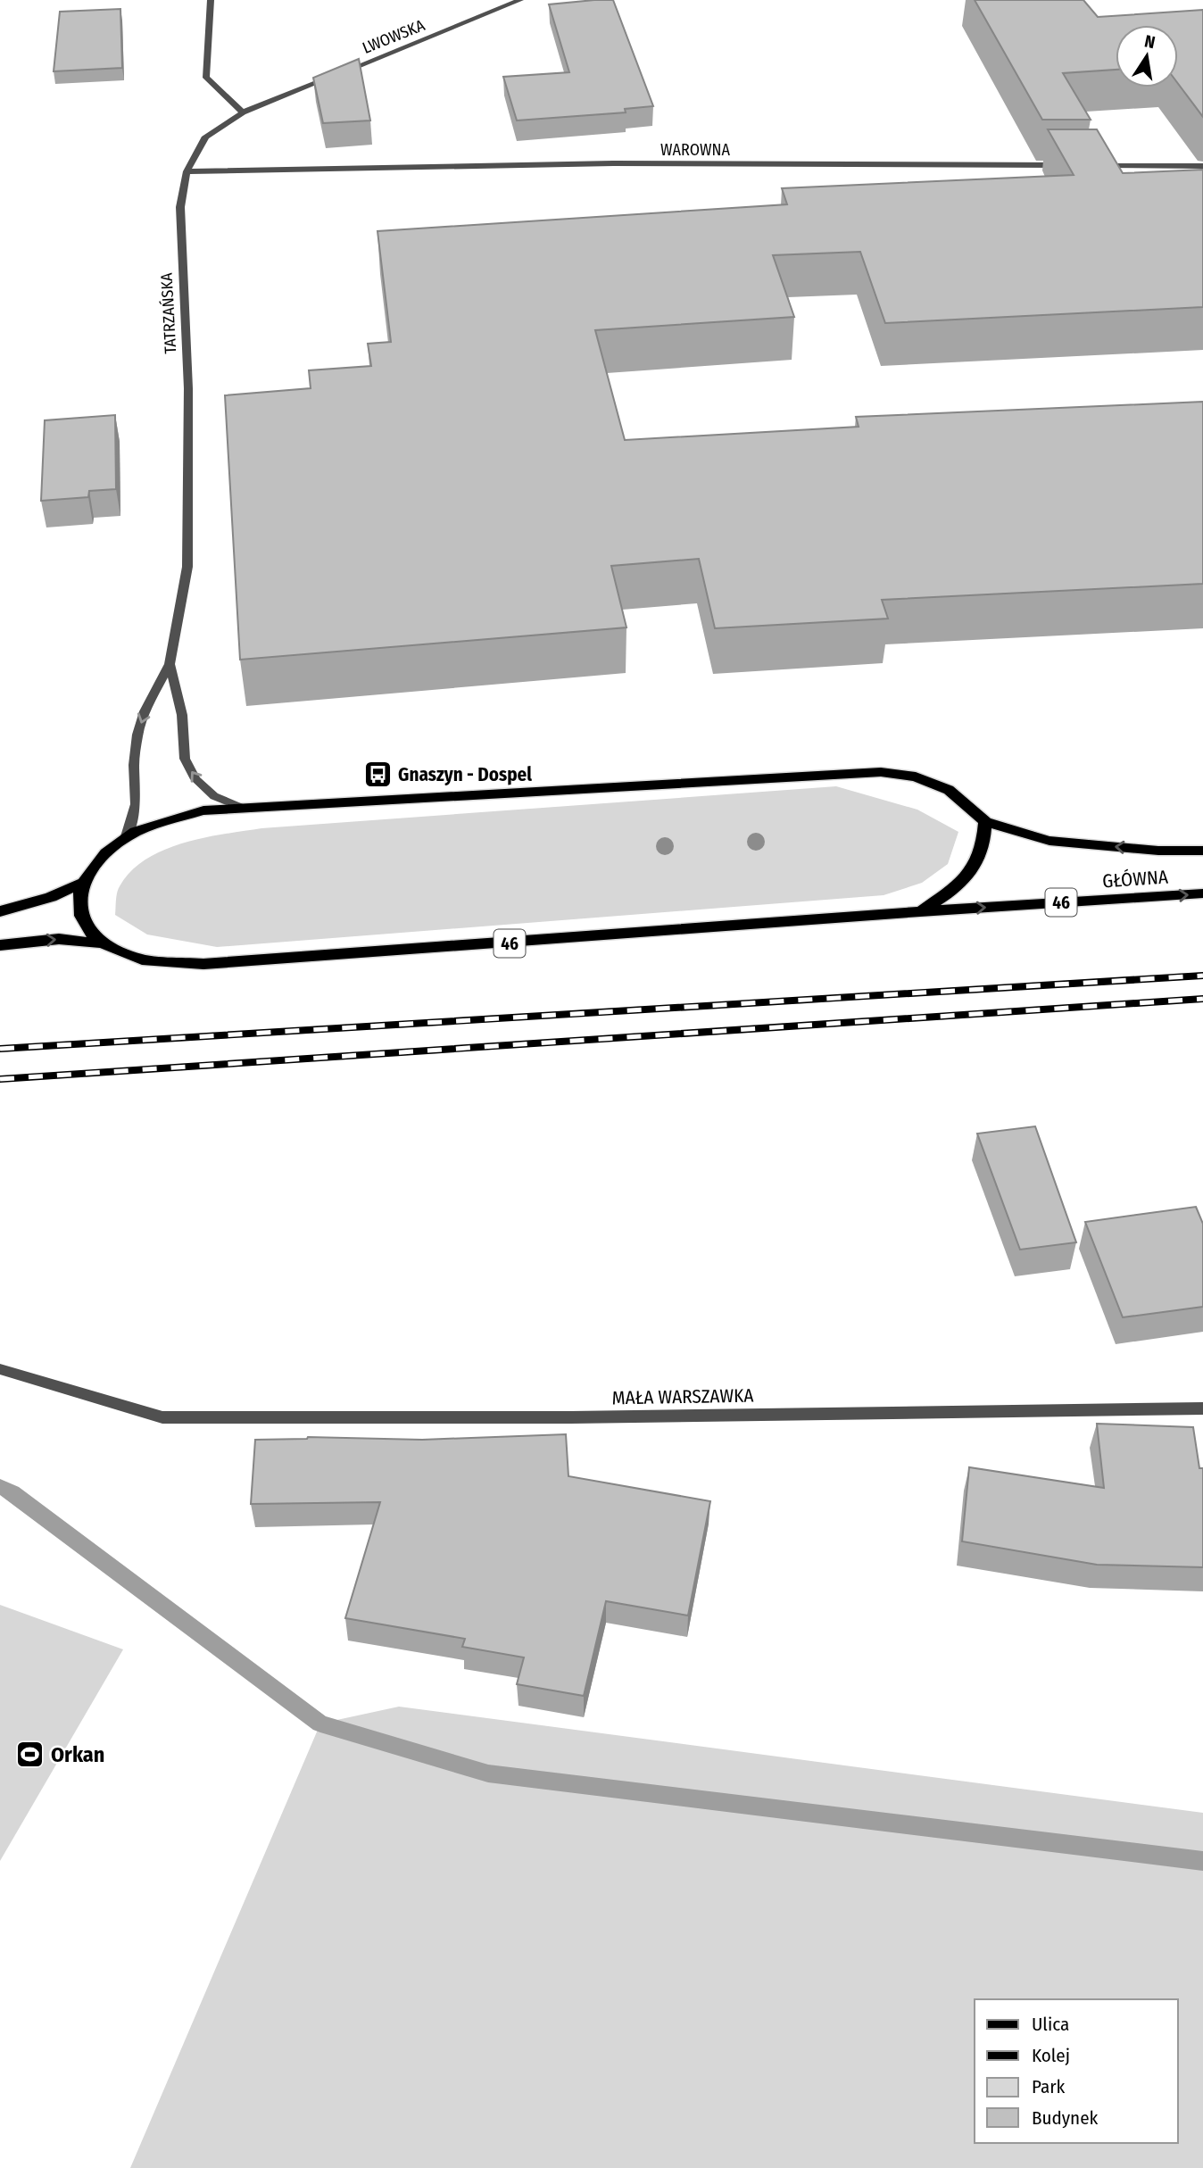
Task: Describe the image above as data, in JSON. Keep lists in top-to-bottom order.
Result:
{
  "streets": {
    "main road": ["GŁÓWNA", "46"],
    "street": [
      "LWOWSKA",
      "WAROWNA",
      "TATRZAŃSKA",
      "MAŁA WARSZAWKA"
    ]
  },
  "crossings": [
    ["LWOWSKA", "TATRZAŃSKA"],
    ["WAROWNA", "TATRZAŃSKA"],
    ["GŁÓWNA", "46"]
  ],
  "places": {
    "bus stop": ["Gnaszyn - Dospel"],
    "sports": ["Orkan"]
  },
  "legend": [
    "Ulica",
    "Kolej",
    "Park",
    "Budynek"
  ],
  "north": "top"
}
